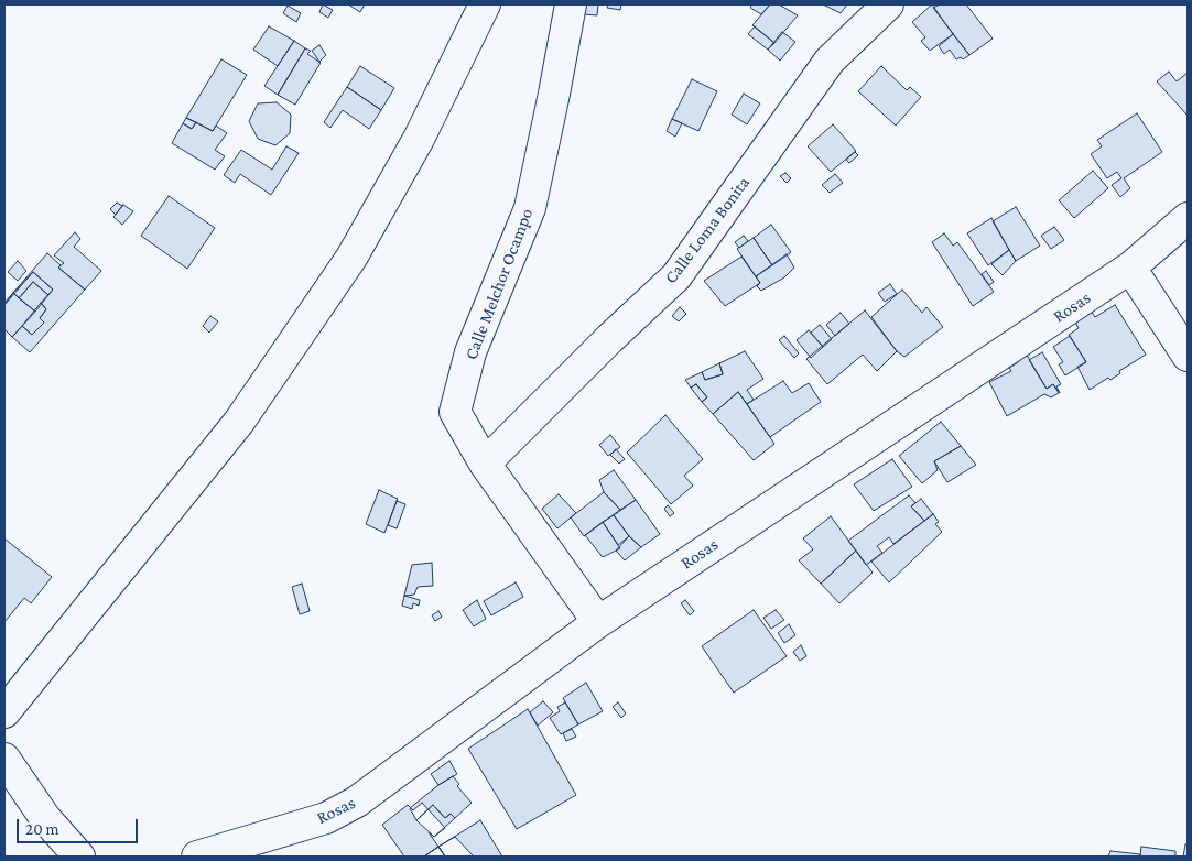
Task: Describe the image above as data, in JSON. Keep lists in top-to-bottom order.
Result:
{
  "streets": {
    "street": ["Calle Loma Bonita", "Calle Melchor Ocampo", "Rosas"]
  },
  "crossings": [
    ["Calle Loma Bonita", "Calle Melchor Ocampo"],
    ["Calle Melchor Ocampo", "Rosas"]
  ],
  "scale_bar": "20 m"
}
